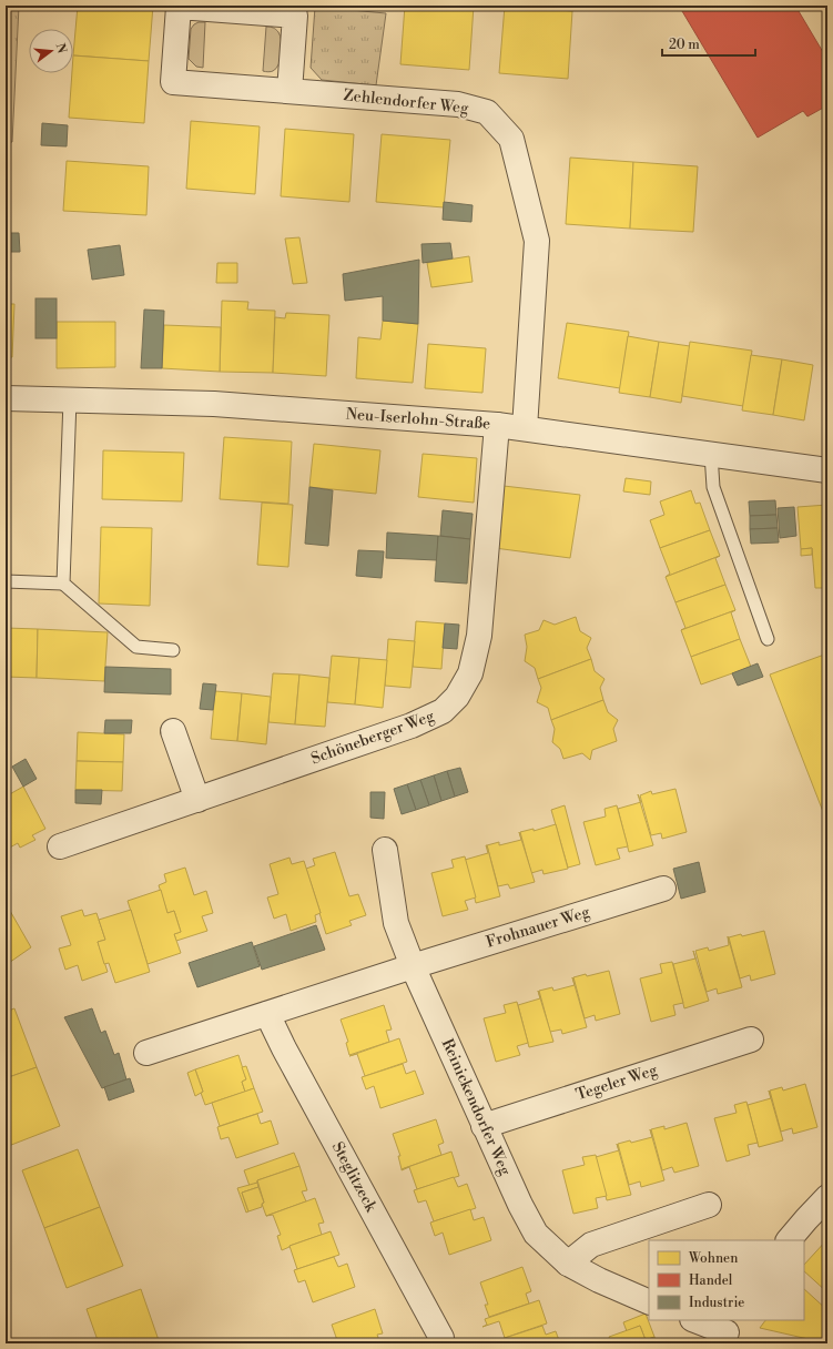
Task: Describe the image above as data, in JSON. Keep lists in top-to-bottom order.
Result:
{
  "streets": {
    "street": [
      "Zehlendorfer Weg",
      "Neu-Iserlohn-Straße",
      "Schöneberger Weg",
      "Frohnauer Weg",
      "Tegeler Weg",
      "Reinickendorfer Weg",
      "Steglitzeck"
    ]
  },
  "crossings": [
    ["Zehlendorfer Weg", "Neu-Iserlohn-Straße"],
    ["Neu-Iserlohn-Straße", "Schöneberger Weg"],
    ["Frohnauer Weg", "Reinickendorfer Weg"],
    ["Tegeler Weg", "Reinickendorfer Weg"]
  ],
  "legend": ["Wohnen", "Handel", "Industrie"],
  "scale_bar": "20 m",
  "north": "right"
}
